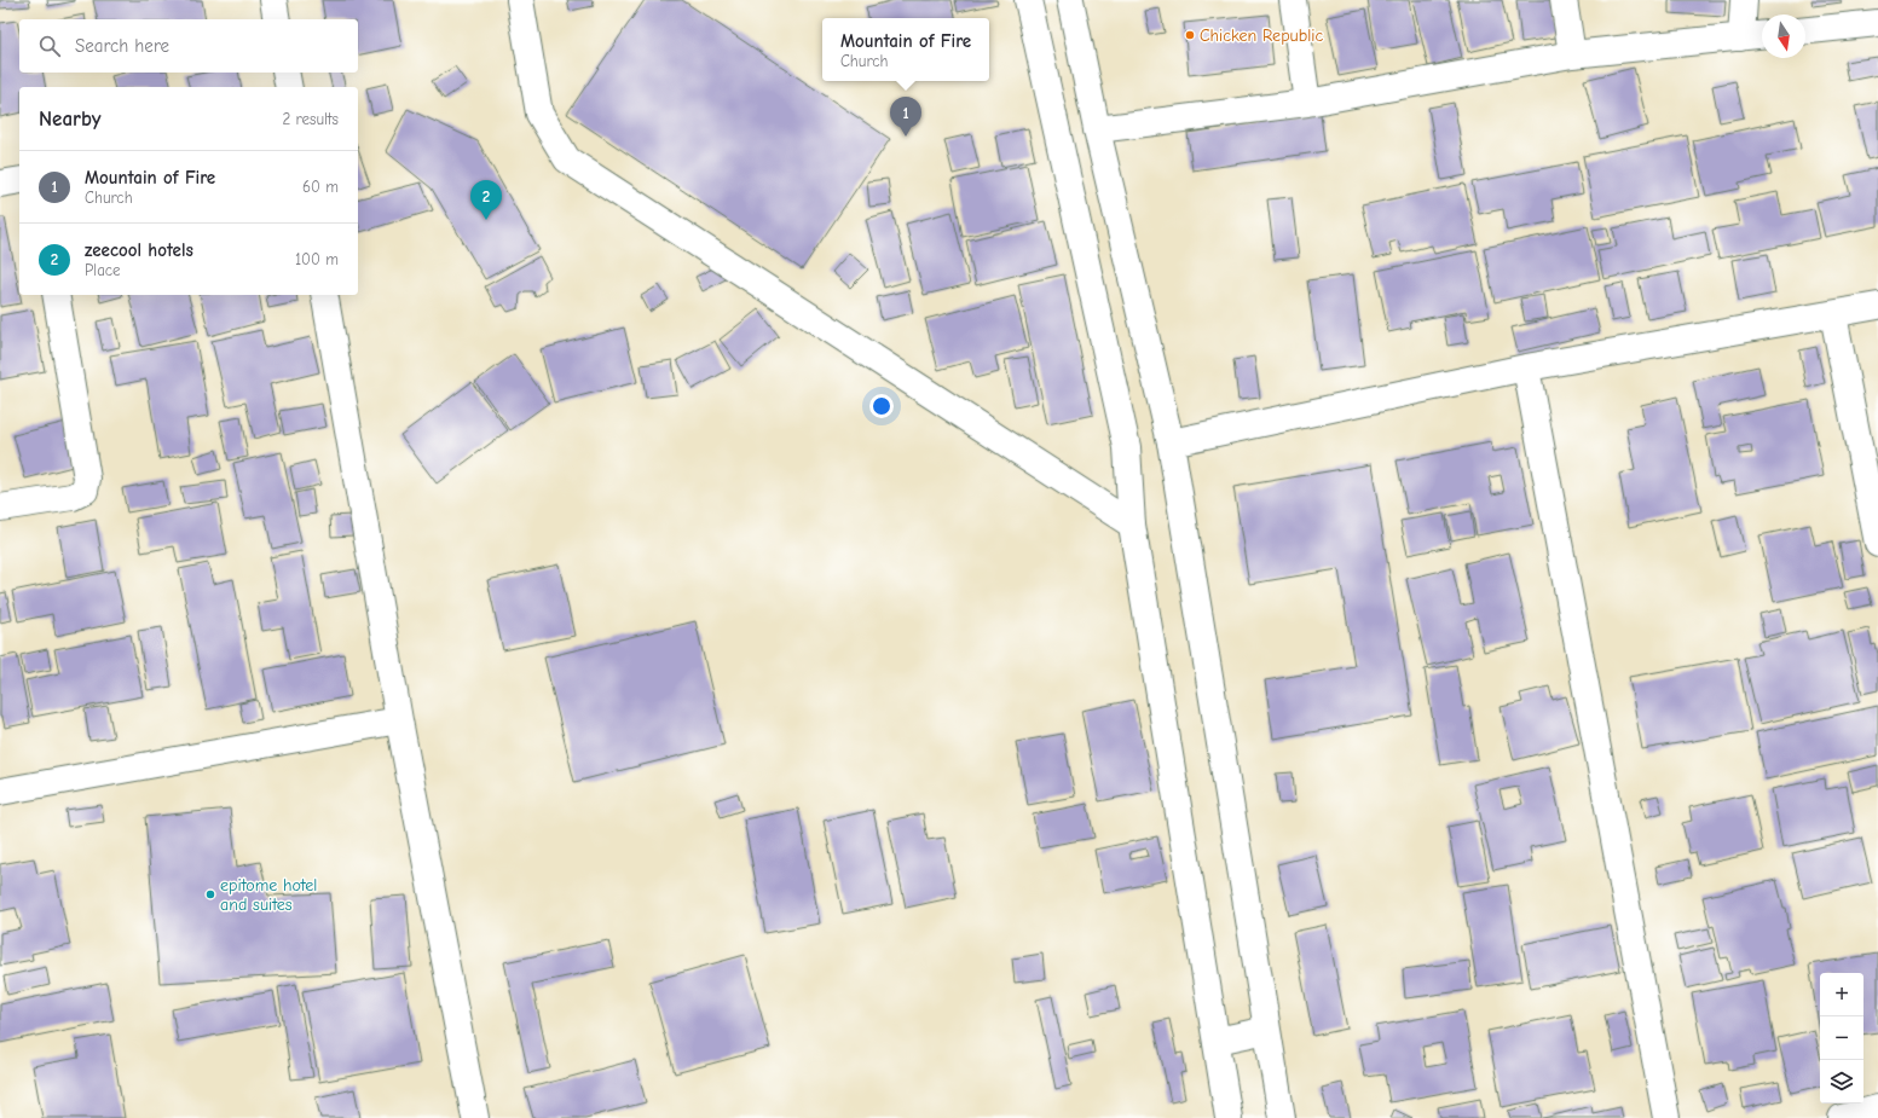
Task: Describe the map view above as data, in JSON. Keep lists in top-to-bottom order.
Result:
{
  "places": ["Chicken Republic", "epitome hotel and suites"],
  "north": "bottom",
  "page": {
    "popup": ["Mountain of Fire", "Church"],
    "search": "Search here",
    "heading": ["Nearby", "2 results"],
    "pins": ["1", "2"],
    "list": [
      {
        "mark": "1",
        "name": "Mountain of Fire",
        "note": "Church",
        "value": "60 m"
      },
      {
        "mark": "2",
        "name": "zeecool hotels",
        "note": "Place",
        "value": "100 m"
      }
    ],
    "map_buttons": ["+", "−"]
  }
}
